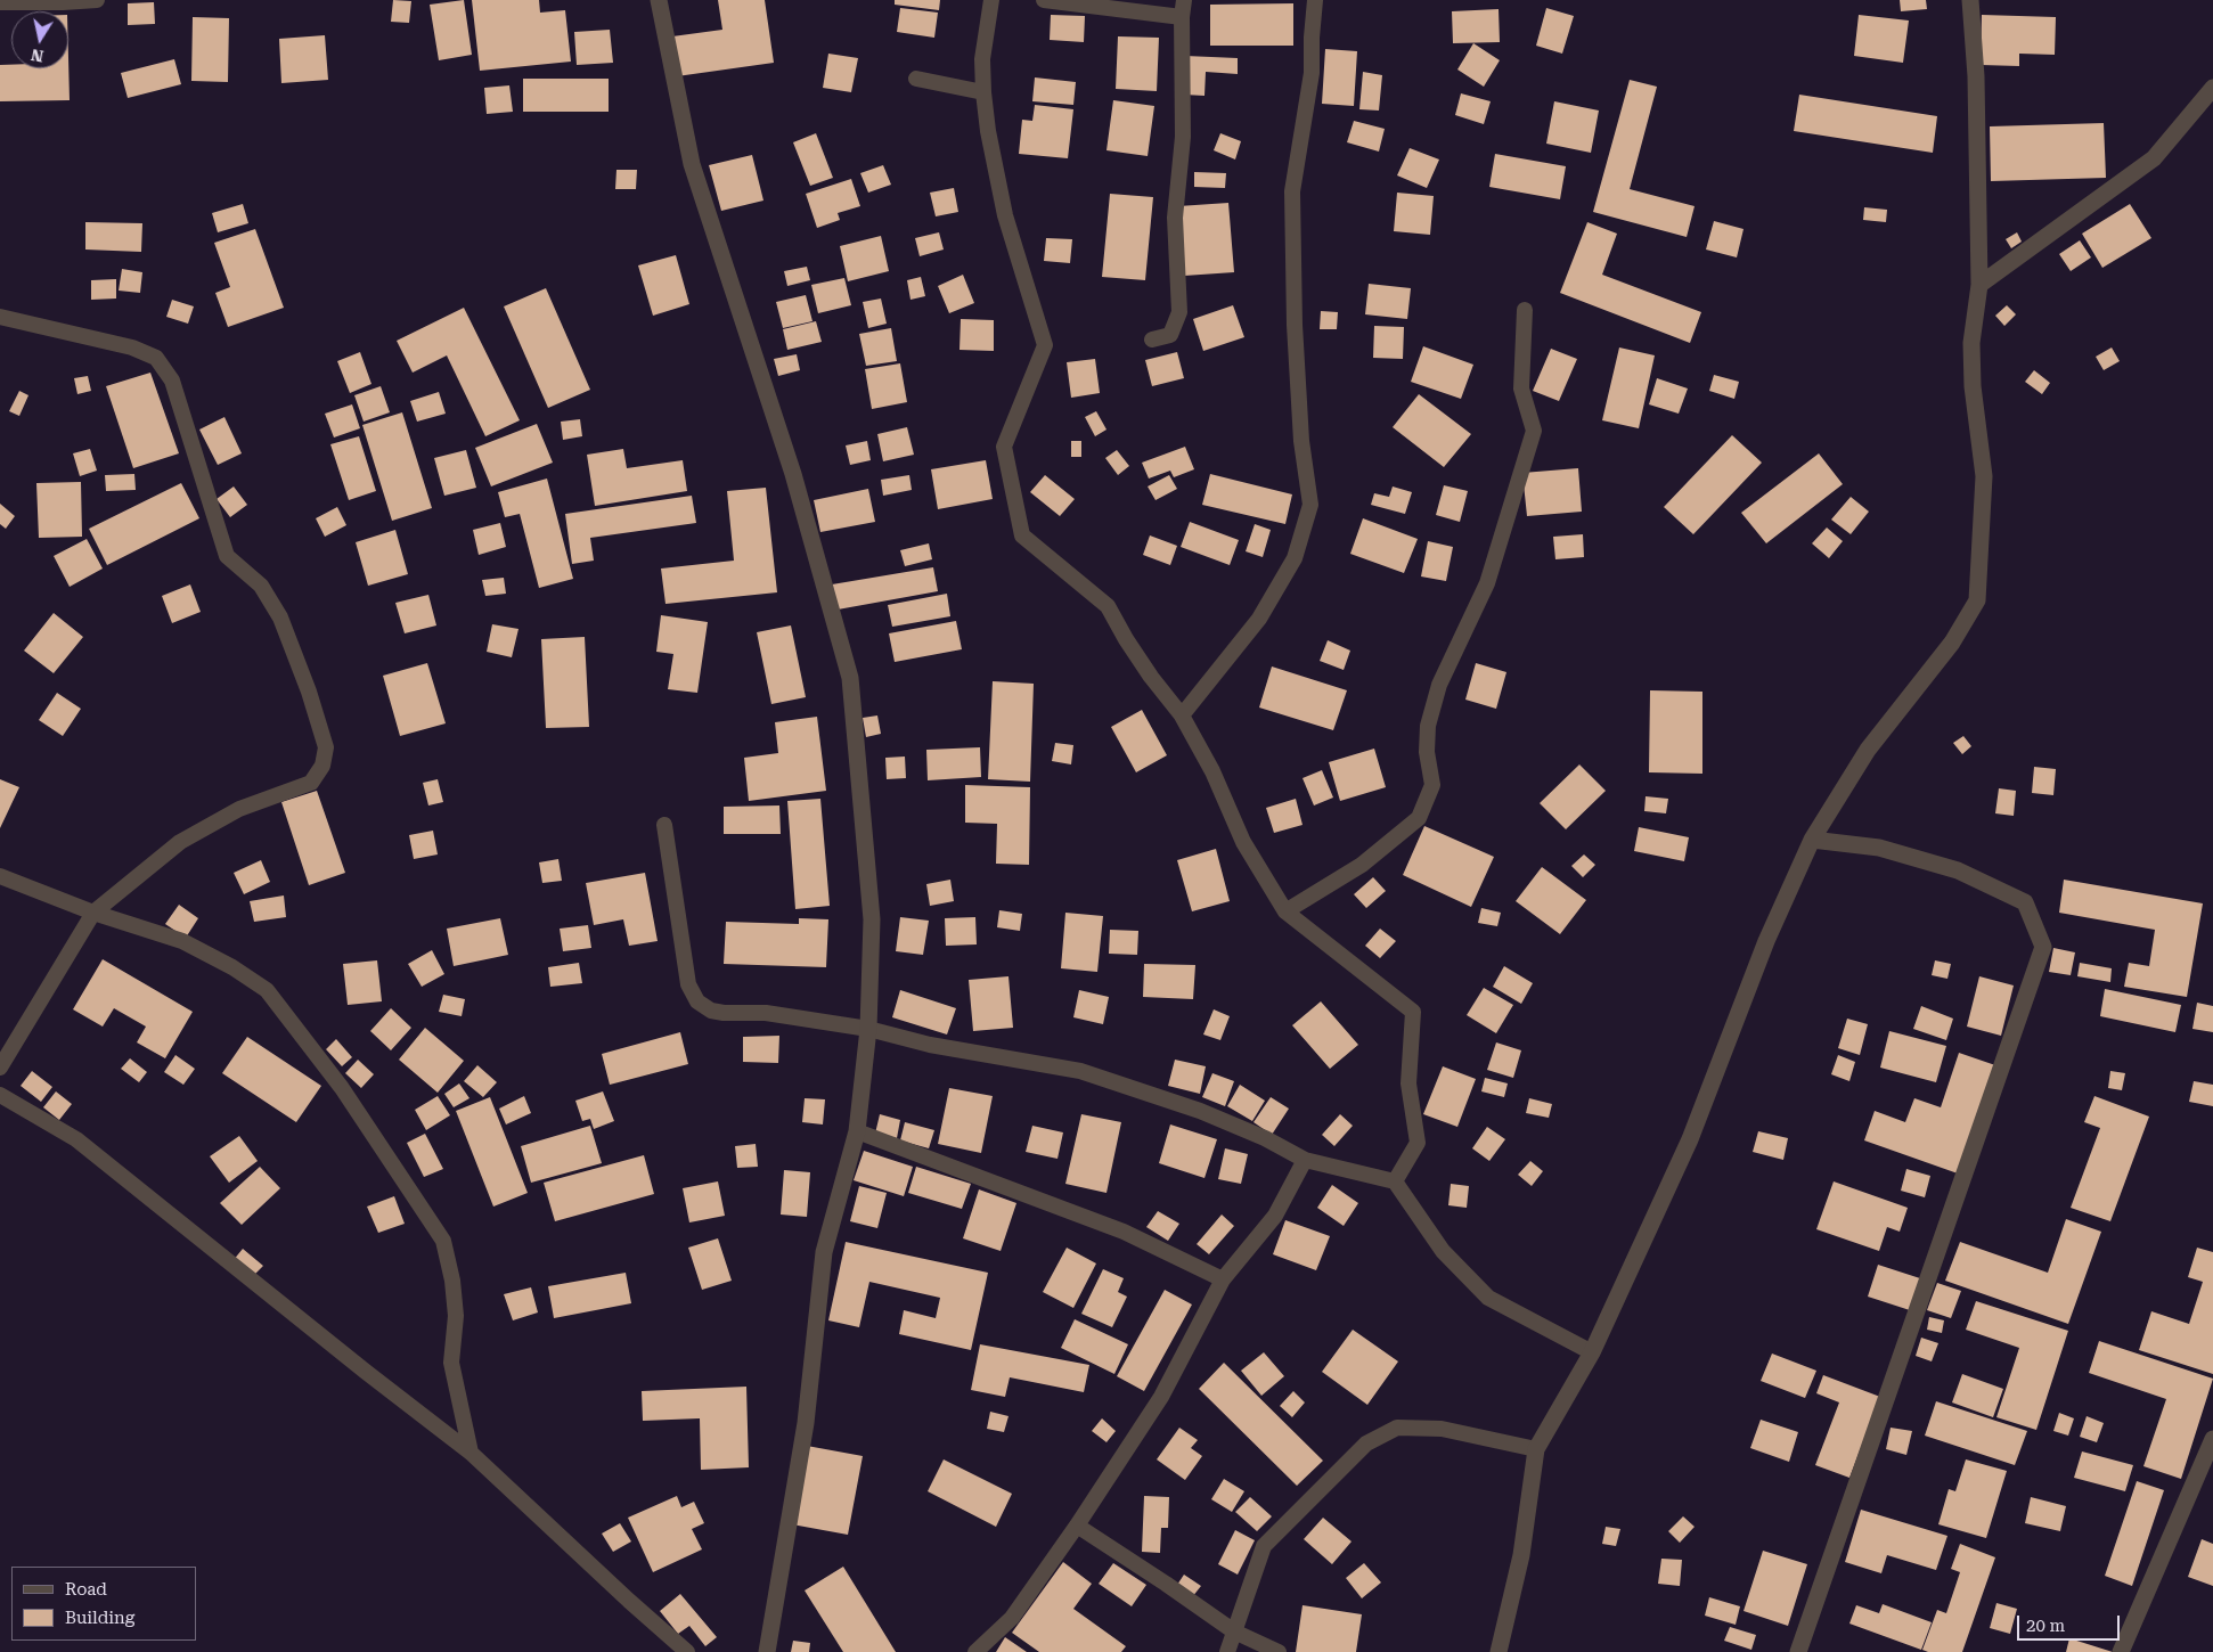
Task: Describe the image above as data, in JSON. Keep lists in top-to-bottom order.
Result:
{
  "legend": ["Road", "Building"],
  "scale_bar": "20 m",
  "north": "bottom"
}
